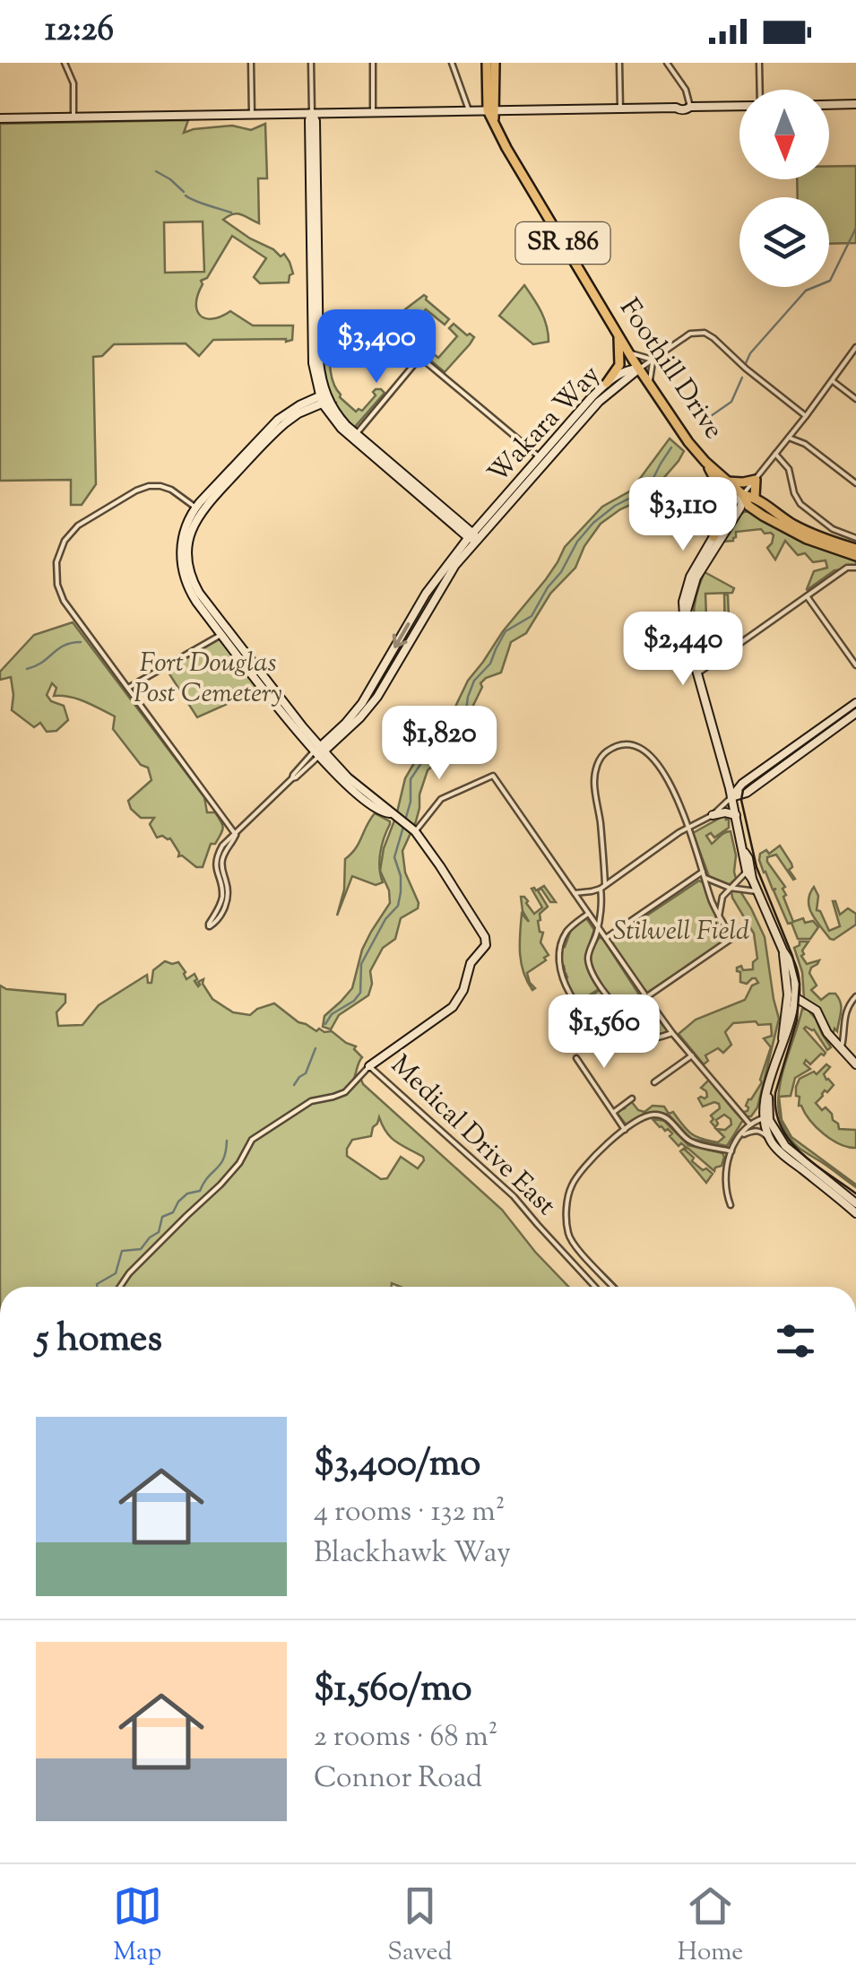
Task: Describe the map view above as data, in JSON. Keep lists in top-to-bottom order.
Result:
{
  "streets": {
    "main road": ["SR 186", "Foothill Drive"],
    "street": ["Wakara Way", "Medical Drive East"]
  },
  "crossings": [
    ["SR 186", "Foothill Drive"],
    ["Foothill Drive", "Wakara Way"]
  ],
  "parks": ["Fort Douglas Post Cemetery", "Stilwell Field"],
  "north": "bottom",
  "page": {
    "status": "12:26",
    "price": [
      "$3,400",
      "$3,110",
      "$2,440",
      "$1,820",
      "$1,560"
    ],
    "heading": "5 homes",
    "list": [
      {
        "name": "$3,400/mo",
        "note": "4 rooms · 132 m² · Blackhawk Way"
      },
      {
        "name": "$1,560/mo",
        "note": "2 rooms · 68 m² · Connor Road"
      }
    ],
    "tabs": ["Map", "Saved", "Home"]
  }
}
